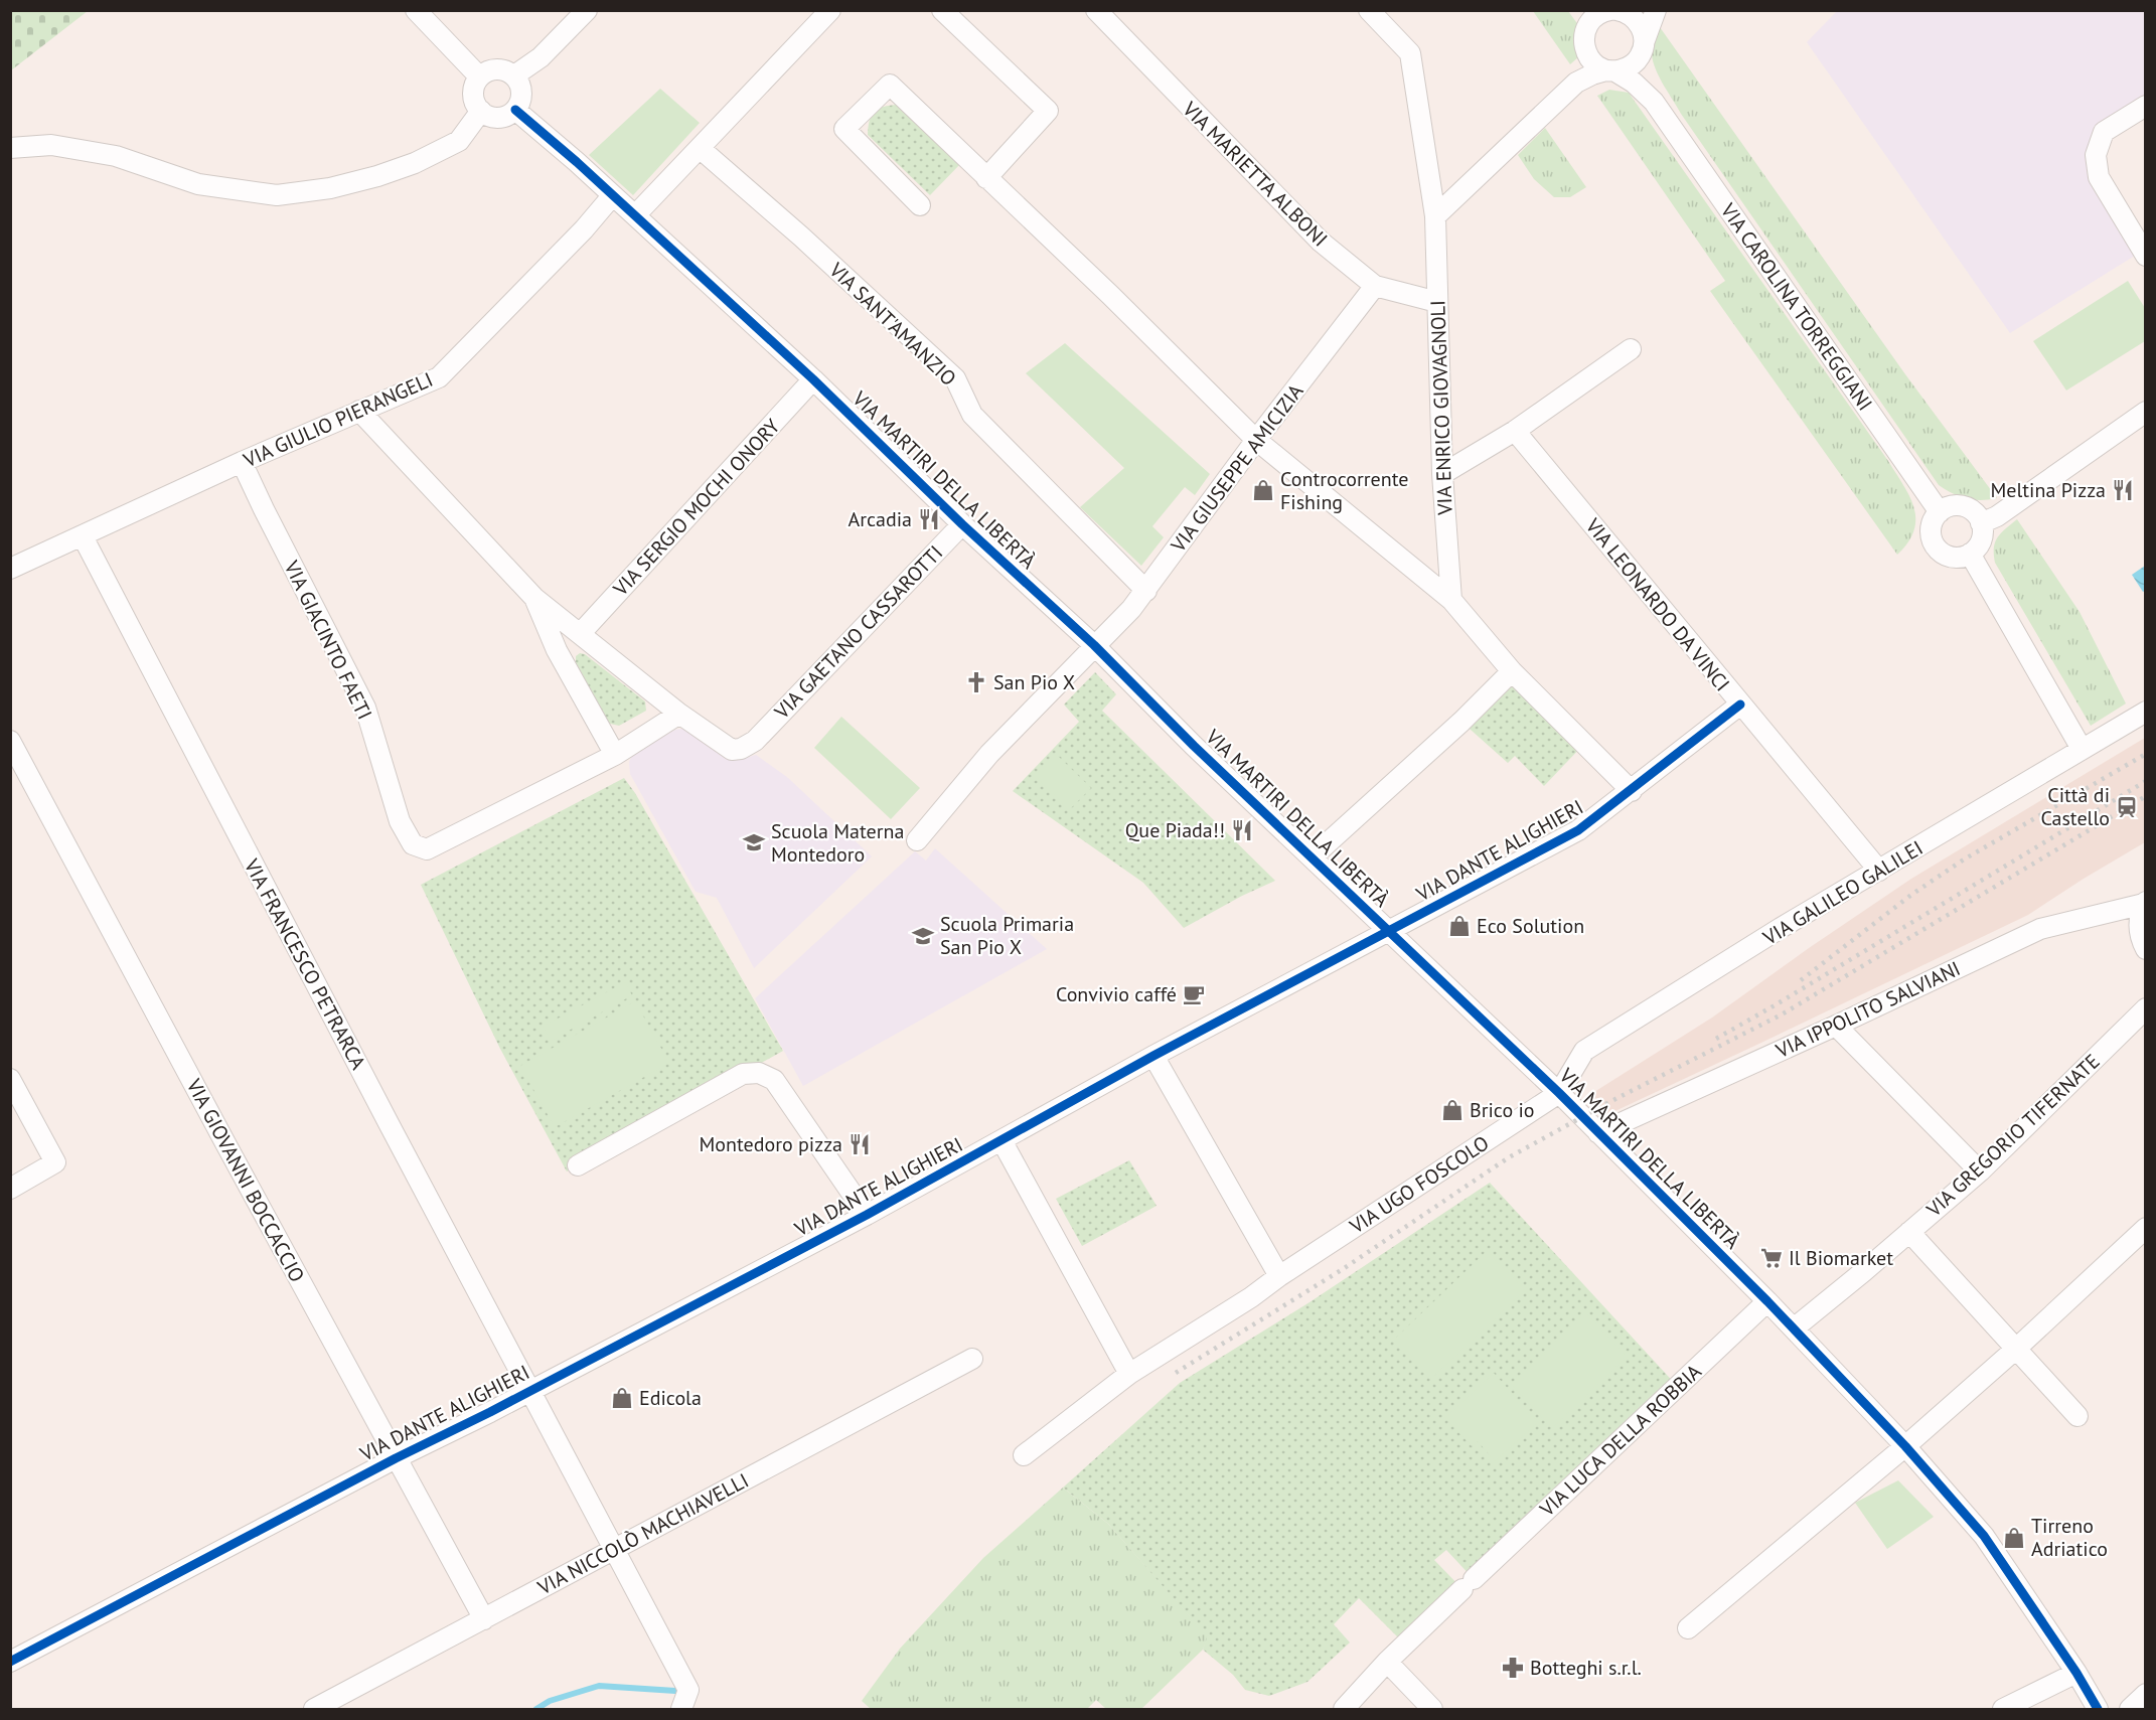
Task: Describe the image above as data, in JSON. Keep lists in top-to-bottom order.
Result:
{
  "streets": {
    "street": [
      "VIA MARIETTA ALBONI",
      "VIA CAROLINA TORREGGIANI",
      "VIA SANT'AMANZIO",
      "VIA ENRICO GIOVAGNOLI",
      "VIA GIULIO PIERANGELI",
      "VIA GIUSEPPE AMICIZIA",
      "VIA MARTIRI DELLA LIBERTÀ",
      "VIA SERGIO MOCHI ONORY",
      "VIA LEONARDO DA VINCI",
      "VIA GAETANO CASSAROTTI",
      "VIA GIACINTO FAETI",
      "VIA DANTE ALIGHIERI",
      "VIA GALILEO GALILEI",
      "VIA FRANCESCO PETRARCA",
      "VIA IPPOLITO SALVIANI",
      "VIA GREGORIO TIFERNATE",
      "VIA GIOVANNI BOCCACCIO",
      "VIA UGO FOSCOLO",
      "VIA LUCA DELLA ROBBIA",
      "VIA NICCOLÒ MACHIAVELLI"
    ]
  },
  "crossings": [
    ["VIA MARIETTA ALBONI", "VIA ENRICO GIOVAGNOLI"],
    ["VIA MARIETTA ALBONI", "VIA GIUSEPPE AMICIZIA"],
    ["VIA SANT'AMANZIO", "VIA GIUSEPPE AMICIZIA"],
    ["VIA GIULIO PIERANGELI", "VIA MARTIRI DELLA LIBERTÀ"],
    ["VIA GIULIO PIERANGELI", "VIA GIACINTO FAETI"],
    ["VIA GIULIO PIERANGELI", "VIA FRANCESCO PETRARCA"],
    ["VIA GIUSEPPE AMICIZIA", "VIA MARTIRI DELLA LIBERTÀ"],
    ["VIA MARTIRI DELLA LIBERTÀ", "VIA SERGIO MOCHI ONORY"],
    ["VIA MARTIRI DELLA LIBERTÀ", "VIA GAETANO CASSAROTTI"],
    ["VIA MARTIRI DELLA LIBERTÀ", "VIA DANTE ALIGHIERI"],
    ["VIA MARTIRI DELLA LIBERTÀ", "VIA GALILEO GALILEI"],
    ["VIA MARTIRI DELLA LIBERTÀ", "VIA IPPOLITO SALVIANI"],
    ["VIA MARTIRI DELLA LIBERTÀ", "VIA GREGORIO TIFERNATE"],
    ["VIA MARTIRI DELLA LIBERTÀ", "VIA UGO FOSCOLO"],
    ["VIA MARTIRI DELLA LIBERTÀ", "VIA LUCA DELLA ROBBIA"],
    ["VIA LEONARDO DA VINCI", "VIA DANTE ALIGHIERI"],
    ["VIA LEONARDO DA VINCI", "VIA GALILEO GALILEI"],
    ["VIA GAETANO CASSAROTTI", "VIA GIACINTO FAETI"],
    ["VIA DANTE ALIGHIERI", "VIA FRANCESCO PETRARCA"],
    ["VIA DANTE ALIGHIERI", "VIA GIOVANNI BOCCACCIO"],
    ["VIA GALILEO GALILEI", "VIA UGO FOSCOLO"],
    ["VIA FRANCESCO PETRARCA", "VIA NICCOLÒ MACHIAVELLI"],
    ["VIA GIOVANNI BOCCACCIO", "VIA NICCOLÒ MACHIAVELLI"]
  ],
  "places": {
    "shop": [
      "Controcorrente Fishing",
      "Eco Solution",
      "Brico io",
      "Edicola",
      "Tirreno Adriatico"
    ],
    "restaurant": [
      "Meltina Pizza",
      "Arcadia",
      "Que Piada!!",
      "Montedoro pizza"
    ],
    "church": ["San Pio X"],
    "station": ["Città di Castello"],
    "school or university": ["Scuola Materna Montedoro", "Scuola Primaria San Pio X"],
    "cafe": ["Convivio caffé"],
    "supermarket": ["Il Biomarket"],
    "pharmacy": ["Botteghi s.r.l."]
  }
}
